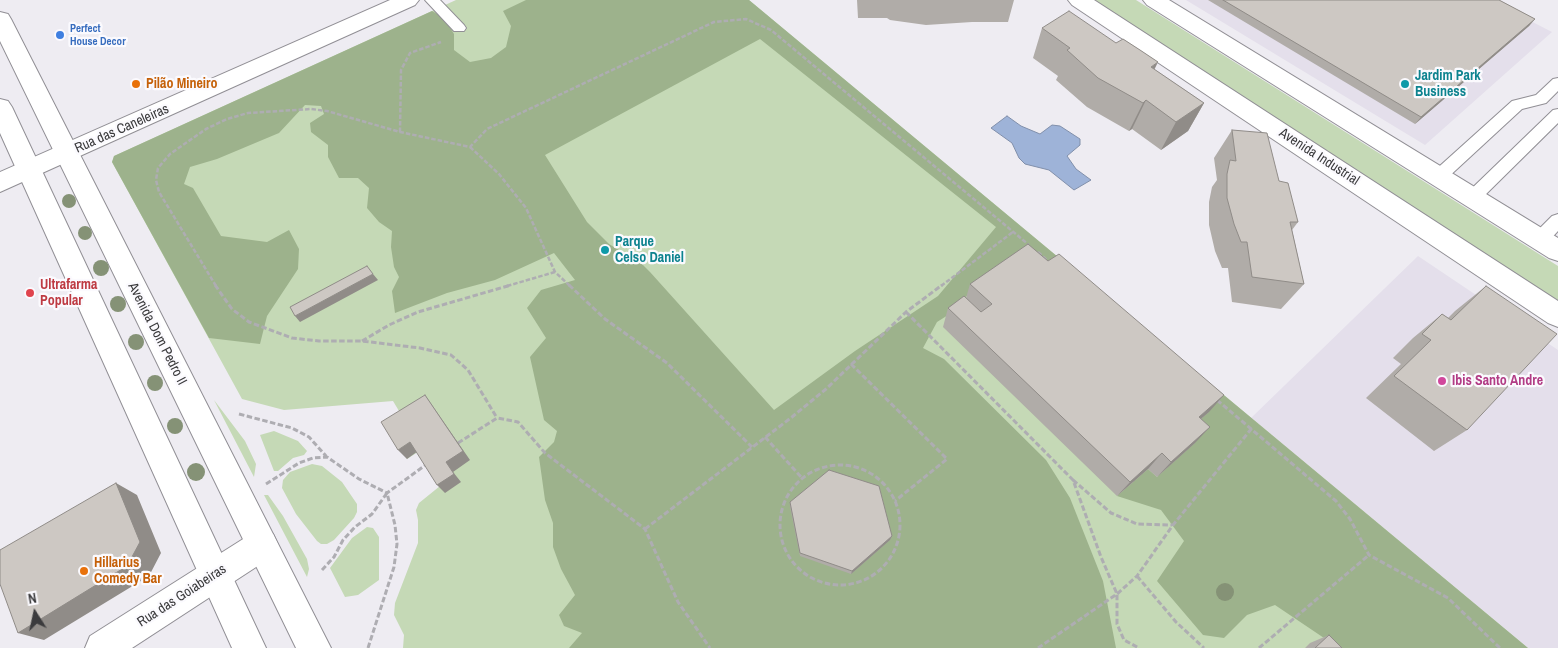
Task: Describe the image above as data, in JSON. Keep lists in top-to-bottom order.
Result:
{
  "streets": {
    "main road": [
      "Rua das Caneleiras",
      "Avenida Industrial",
      "Avenida Dom Pedro II",
      "Rua das Goiabeiras"
    ]
  },
  "crossings": [
    ["Rua das Caneleiras", "Avenida Dom Pedro II"],
    ["Avenida Dom Pedro II", "Rua das Goiabeiras"]
  ],
  "places": [
    "Perfect House Decor",
    "Pilão Mineiro",
    "Jardim Park Business",
    "Parque Celso Daniel",
    "Ultrafarma Popular",
    "Ibis Santo Andre",
    "Hillarius Comedy Bar"
  ],
  "north": "top"
}
